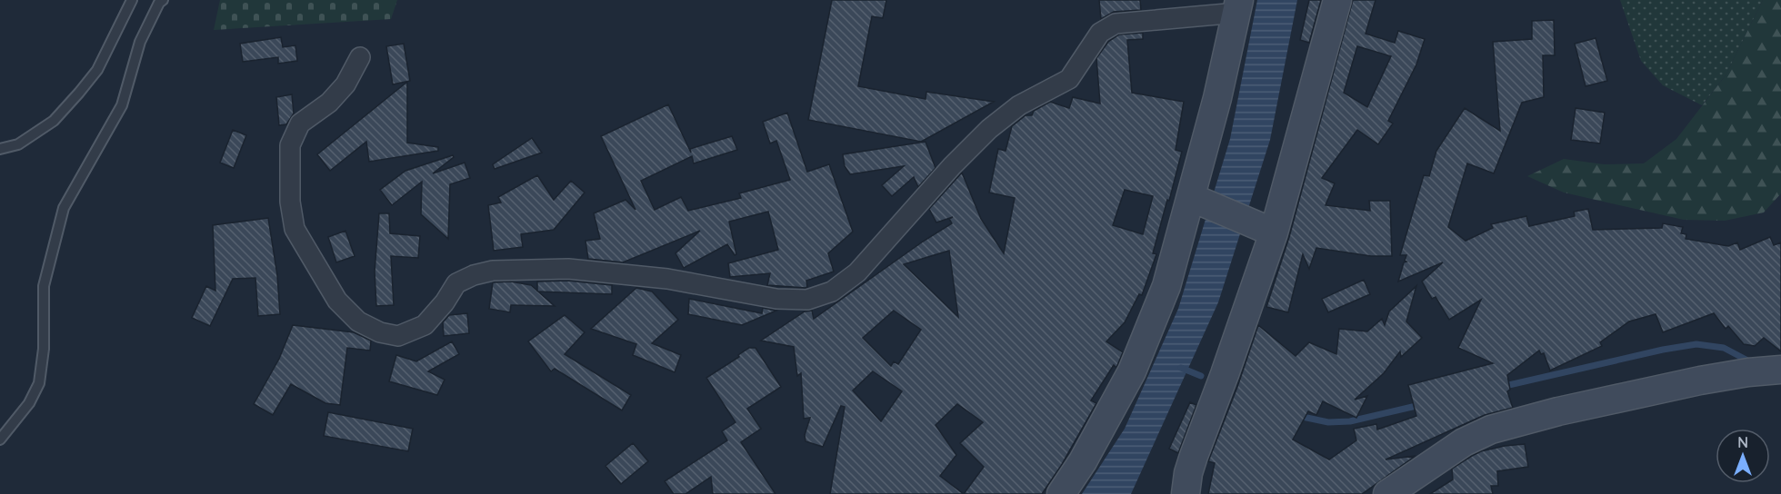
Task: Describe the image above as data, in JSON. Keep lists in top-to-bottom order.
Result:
{
  "north": "top"
}
